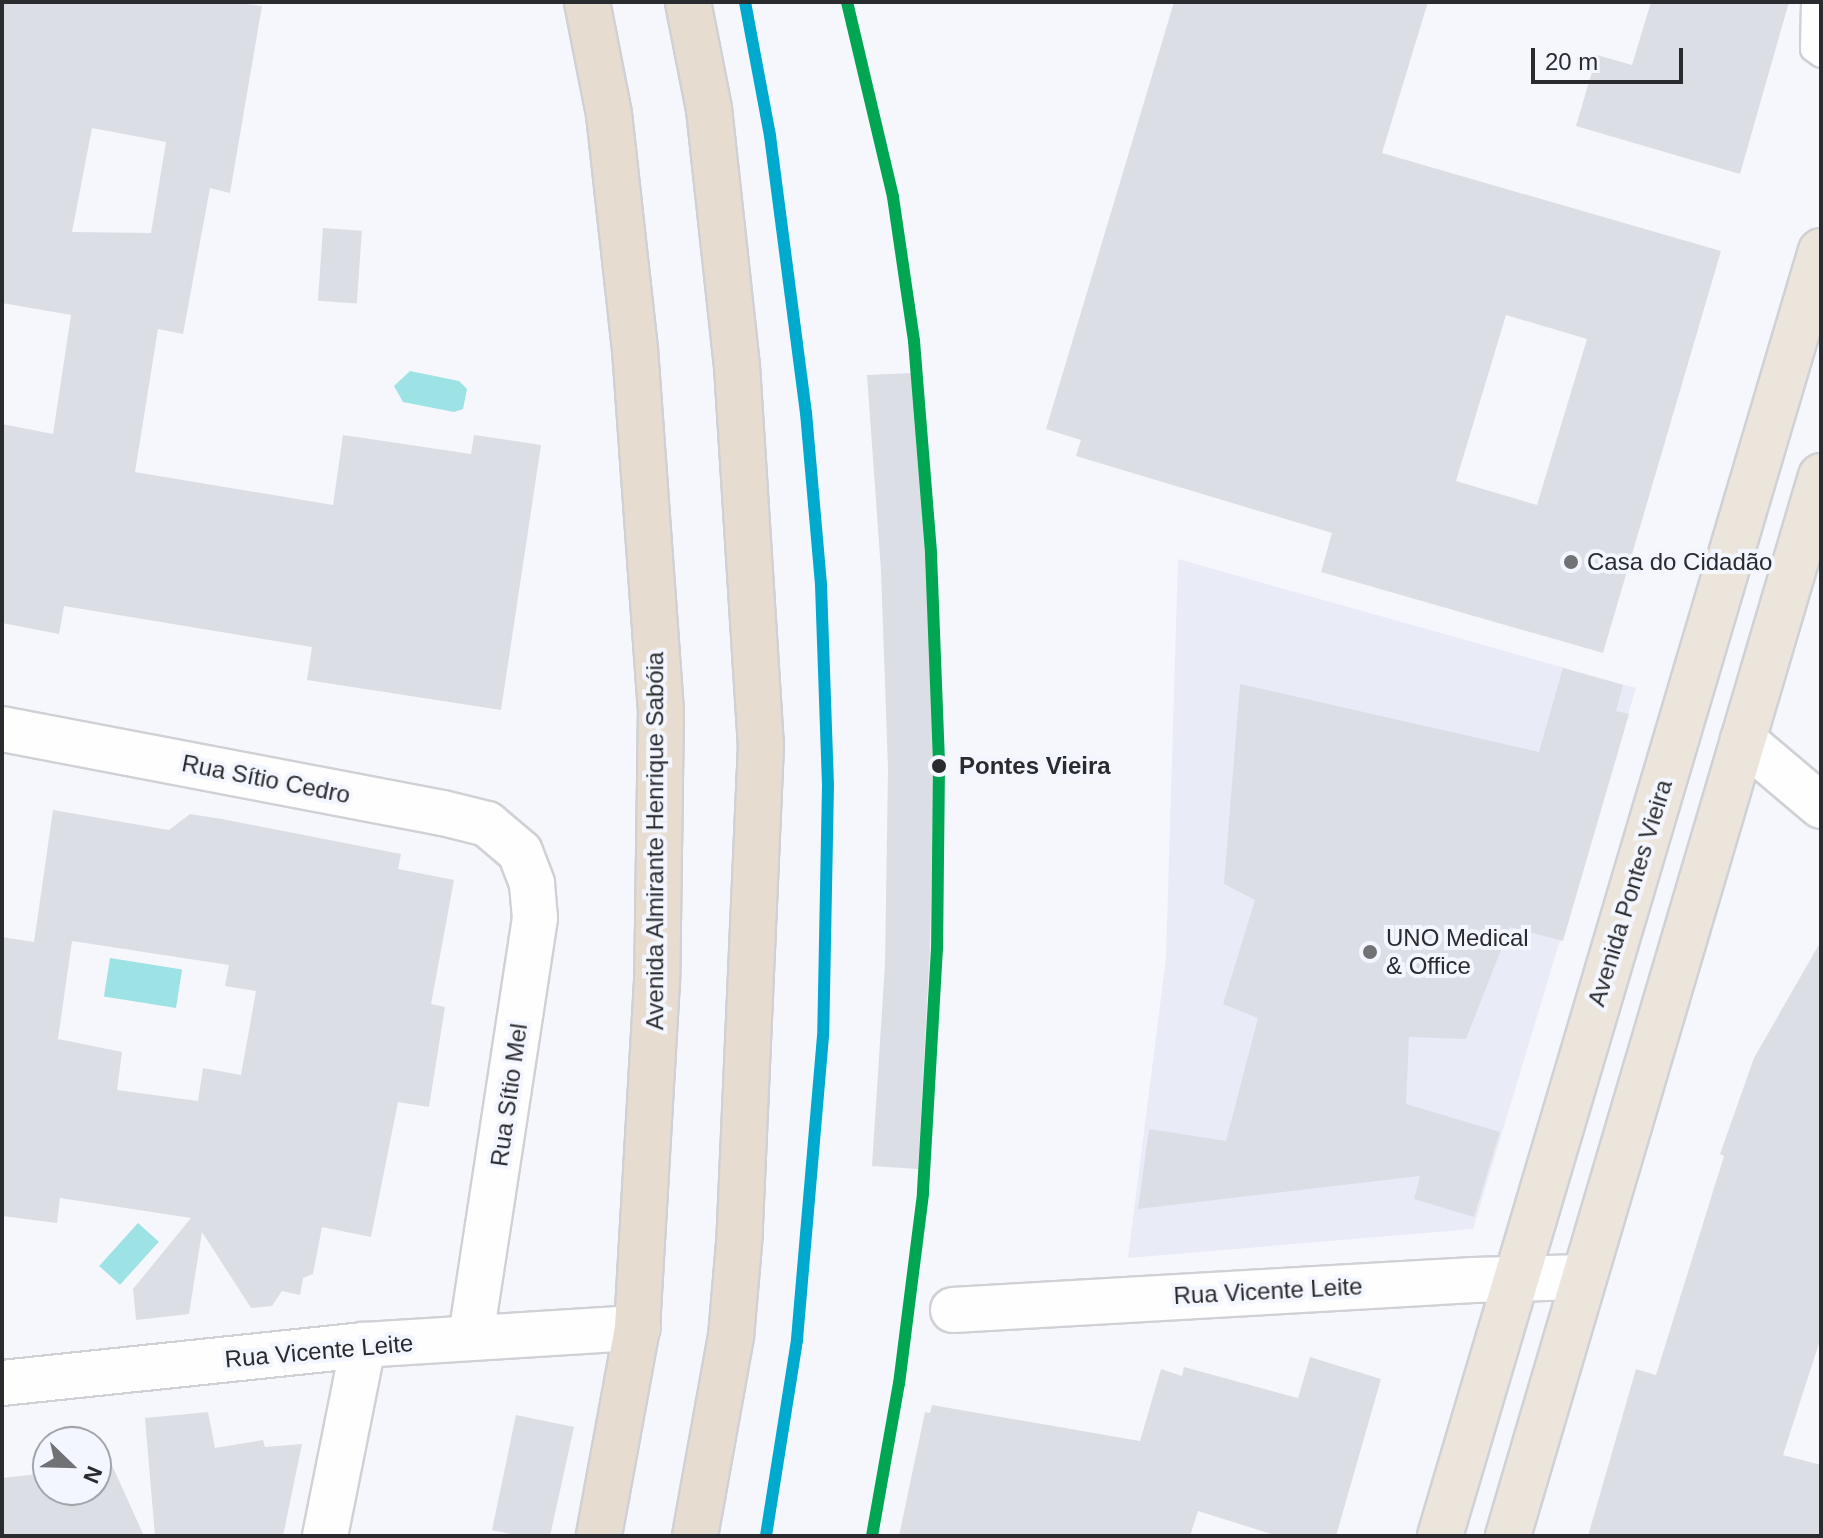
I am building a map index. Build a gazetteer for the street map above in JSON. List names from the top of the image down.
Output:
{
  "streets": {
    "highway": ["Avenida Almirante Henrique Sabóia"],
    "main road": ["Avenida Pontes Vieira"],
    "street": ["Rua Sítio Cedro", "Rua Sítio Mel", "Rua Vicente Leite"]
  },
  "crossings": [
    ["Rua Sítio Cedro", "Rua Sítio Mel"],
    ["Avenida Almirante Henrique Sabóia", "Rua Vicente Leite"],
    ["Avenida Pontes Vieira", "Rua Vicente Leite"],
    ["Rua Sítio Mel", "Rua Vicente Leite"]
  ],
  "places": ["Casa do Cidadão", "Pontes Vieira", "UNO Medical & Office"],
  "scale_bar": "20 m",
  "north": "bottom right"
}
